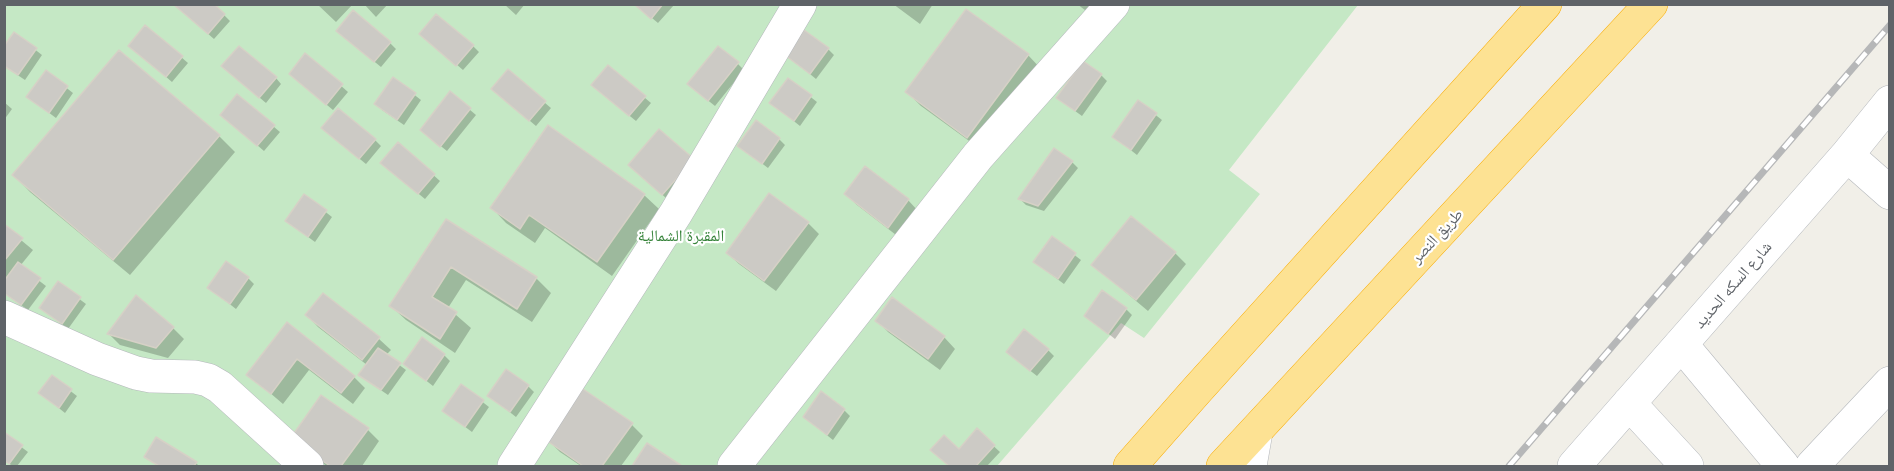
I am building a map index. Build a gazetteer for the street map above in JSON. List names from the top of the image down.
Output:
{
  "streets": {
    "highway": ["طريق النصر"],
    "street": ["شارع السكه الحديد"]
  },
  "parks": ["المقبرة الشمالية"]
}
